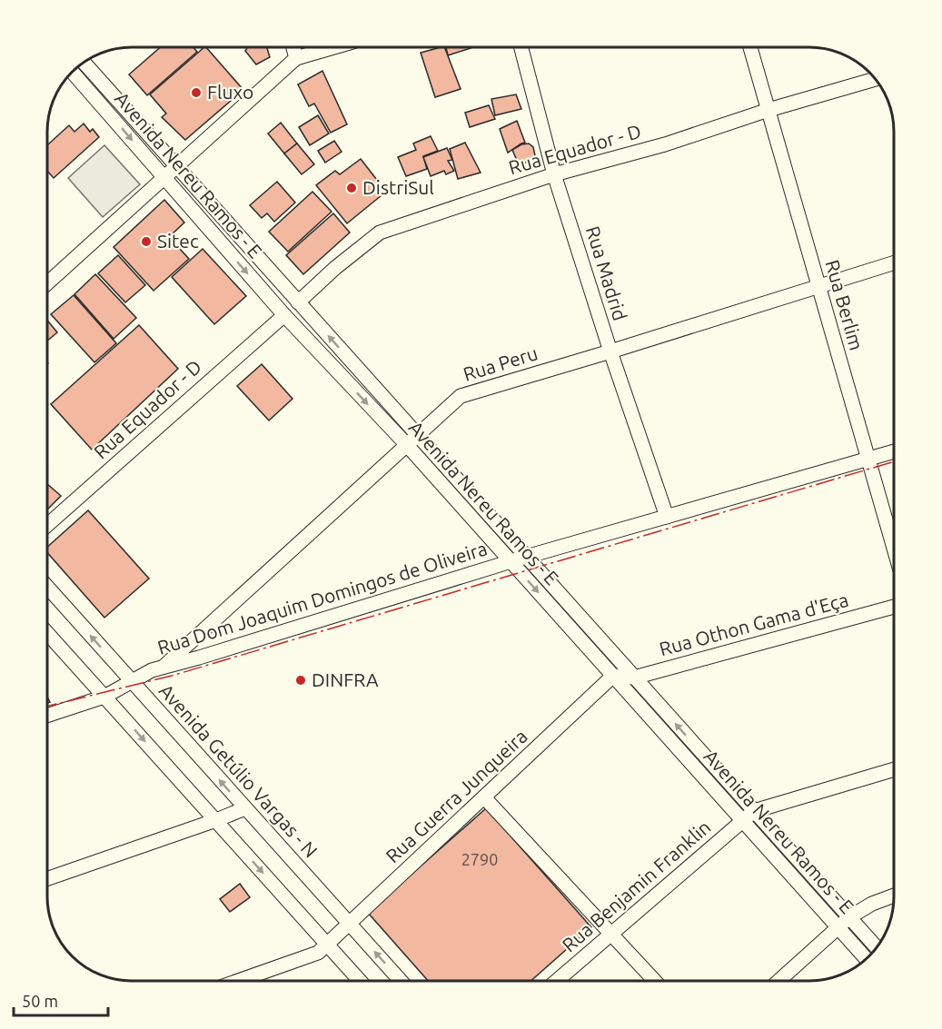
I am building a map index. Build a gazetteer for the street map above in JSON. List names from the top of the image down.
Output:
{
  "streets": {
    "street": [
      "Rua Equador - D",
      "Avenida Nereu Ramos - E",
      "Rua Madrid",
      "Rua Berlim",
      "Rua Peru",
      "Rua Dom Joaquim Domingos de Oliveira",
      "Rua Othon Gama d'Eça",
      "Avenida Getúlio Vargas - N",
      "Rua Guerra Junqueira",
      "Rua Benjamin Franklin"
    ]
  },
  "crossings": [
    ["Rua Equador - D", "Avenida Nereu Ramos - E"],
    ["Rua Equador - D", "Rua Madrid"],
    ["Rua Equador - D", "Rua Berlim"],
    ["Avenida Nereu Ramos - E", "Rua Peru"],
    ["Avenida Nereu Ramos - E", "Rua Dom Joaquim Domingos de Oliveira"],
    ["Avenida Nereu Ramos - E", "Rua Othon Gama d'Eça"],
    ["Avenida Nereu Ramos - E", "Rua Guerra Junqueira"],
    ["Avenida Nereu Ramos - E", "Rua Benjamin Franklin"],
    ["Rua Madrid", "Rua Peru"],
    ["Rua Madrid", "Rua Dom Joaquim Domingos de Oliveira"],
    ["Rua Berlim", "Rua Peru"],
    ["Rua Berlim", "Rua Dom Joaquim Domingos de Oliveira"],
    ["Rua Peru", "Rua Dom Joaquim Domingos de Oliveira"],
    ["Rua Dom Joaquim Domingos de Oliveira", "Avenida Getúlio Vargas - N"],
    ["Rua Othon Gama d'Eça", "Rua Guerra Junqueira"],
    ["Avenida Getúlio Vargas - N", "Rua Guerra Junqueira"]
  ],
  "places": [
    "Fluxo",
    "DistriSul",
    "Sitec",
    "DINFRA"
  ],
  "house_numbers": ["2790"],
  "scale_bar": "50 m"
}
